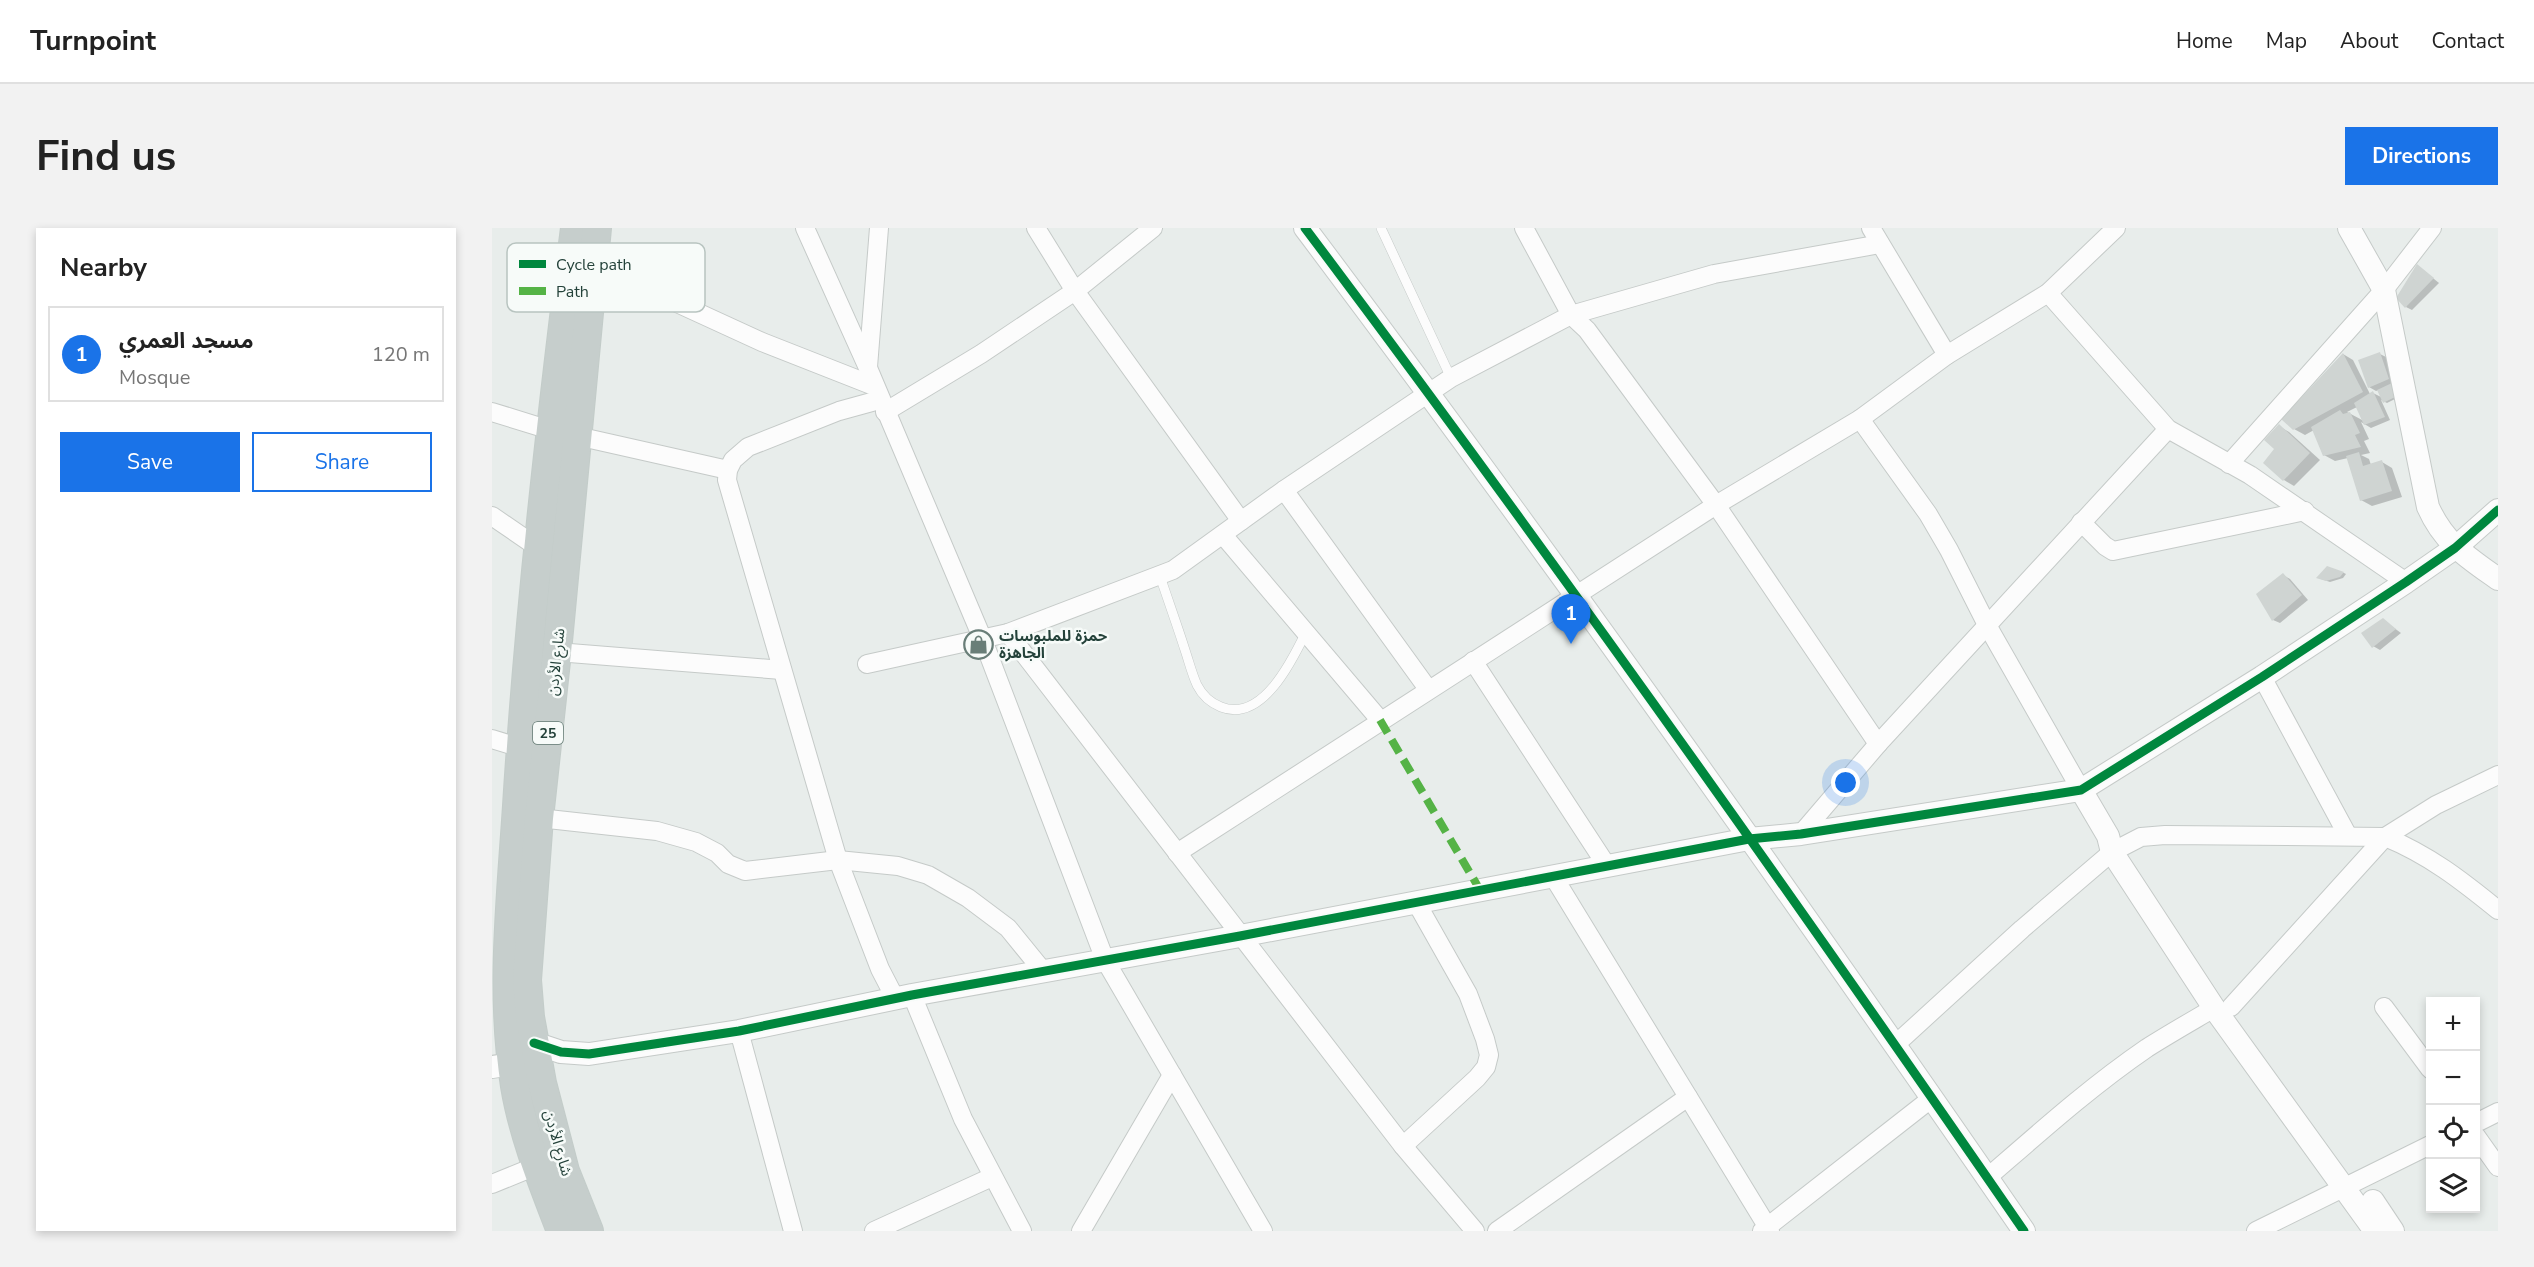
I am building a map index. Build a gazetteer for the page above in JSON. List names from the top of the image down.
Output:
{
  "streets": {
    "highway": ["شارع الأردن", "25"]
  },
  "places": {
    "shop": ["حمزة للملبوسات الجاهزة"]
  },
  "legend": ["Cycle path", "Path"],
  "page": {
    "header": "Turnpoint",
    "nav": [
      "Home",
      "Map",
      "About",
      "Contact"
    ],
    "buttons": [
      "Directions",
      ["Save", "Share"]
    ],
    "title": "Find us",
    "heading": "Nearby",
    "list": [
      {
        "mark": "1",
        "name": "مسجد العمري",
        "note": "Mosque",
        "value": "120 m"
      }
    ],
    "pins": "1",
    "map_buttons": ["+", "−"]
  }
}
